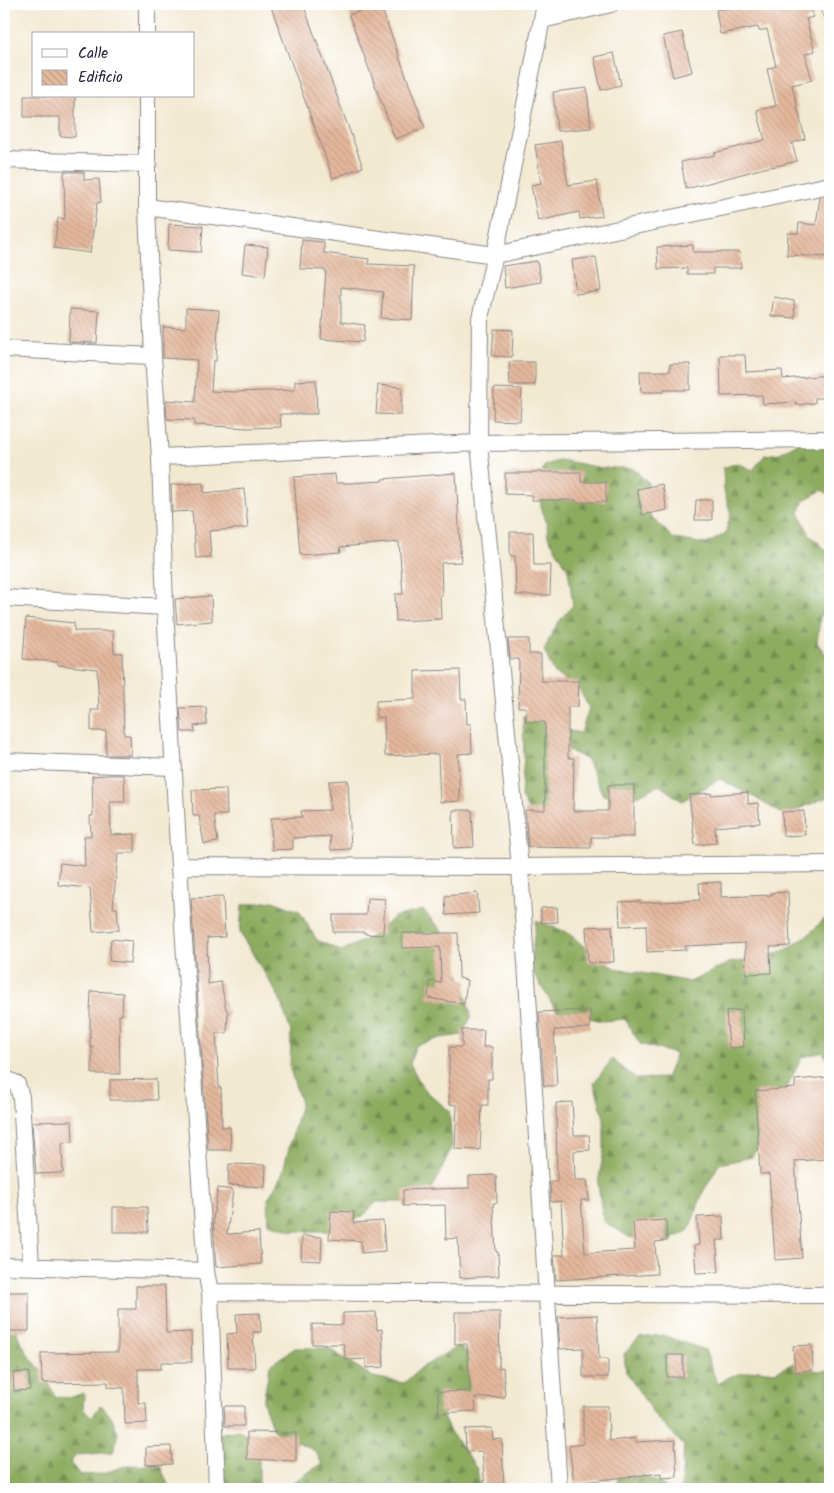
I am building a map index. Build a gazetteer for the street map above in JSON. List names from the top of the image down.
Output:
{
  "legend": ["Calle", "Edificio"]
}
